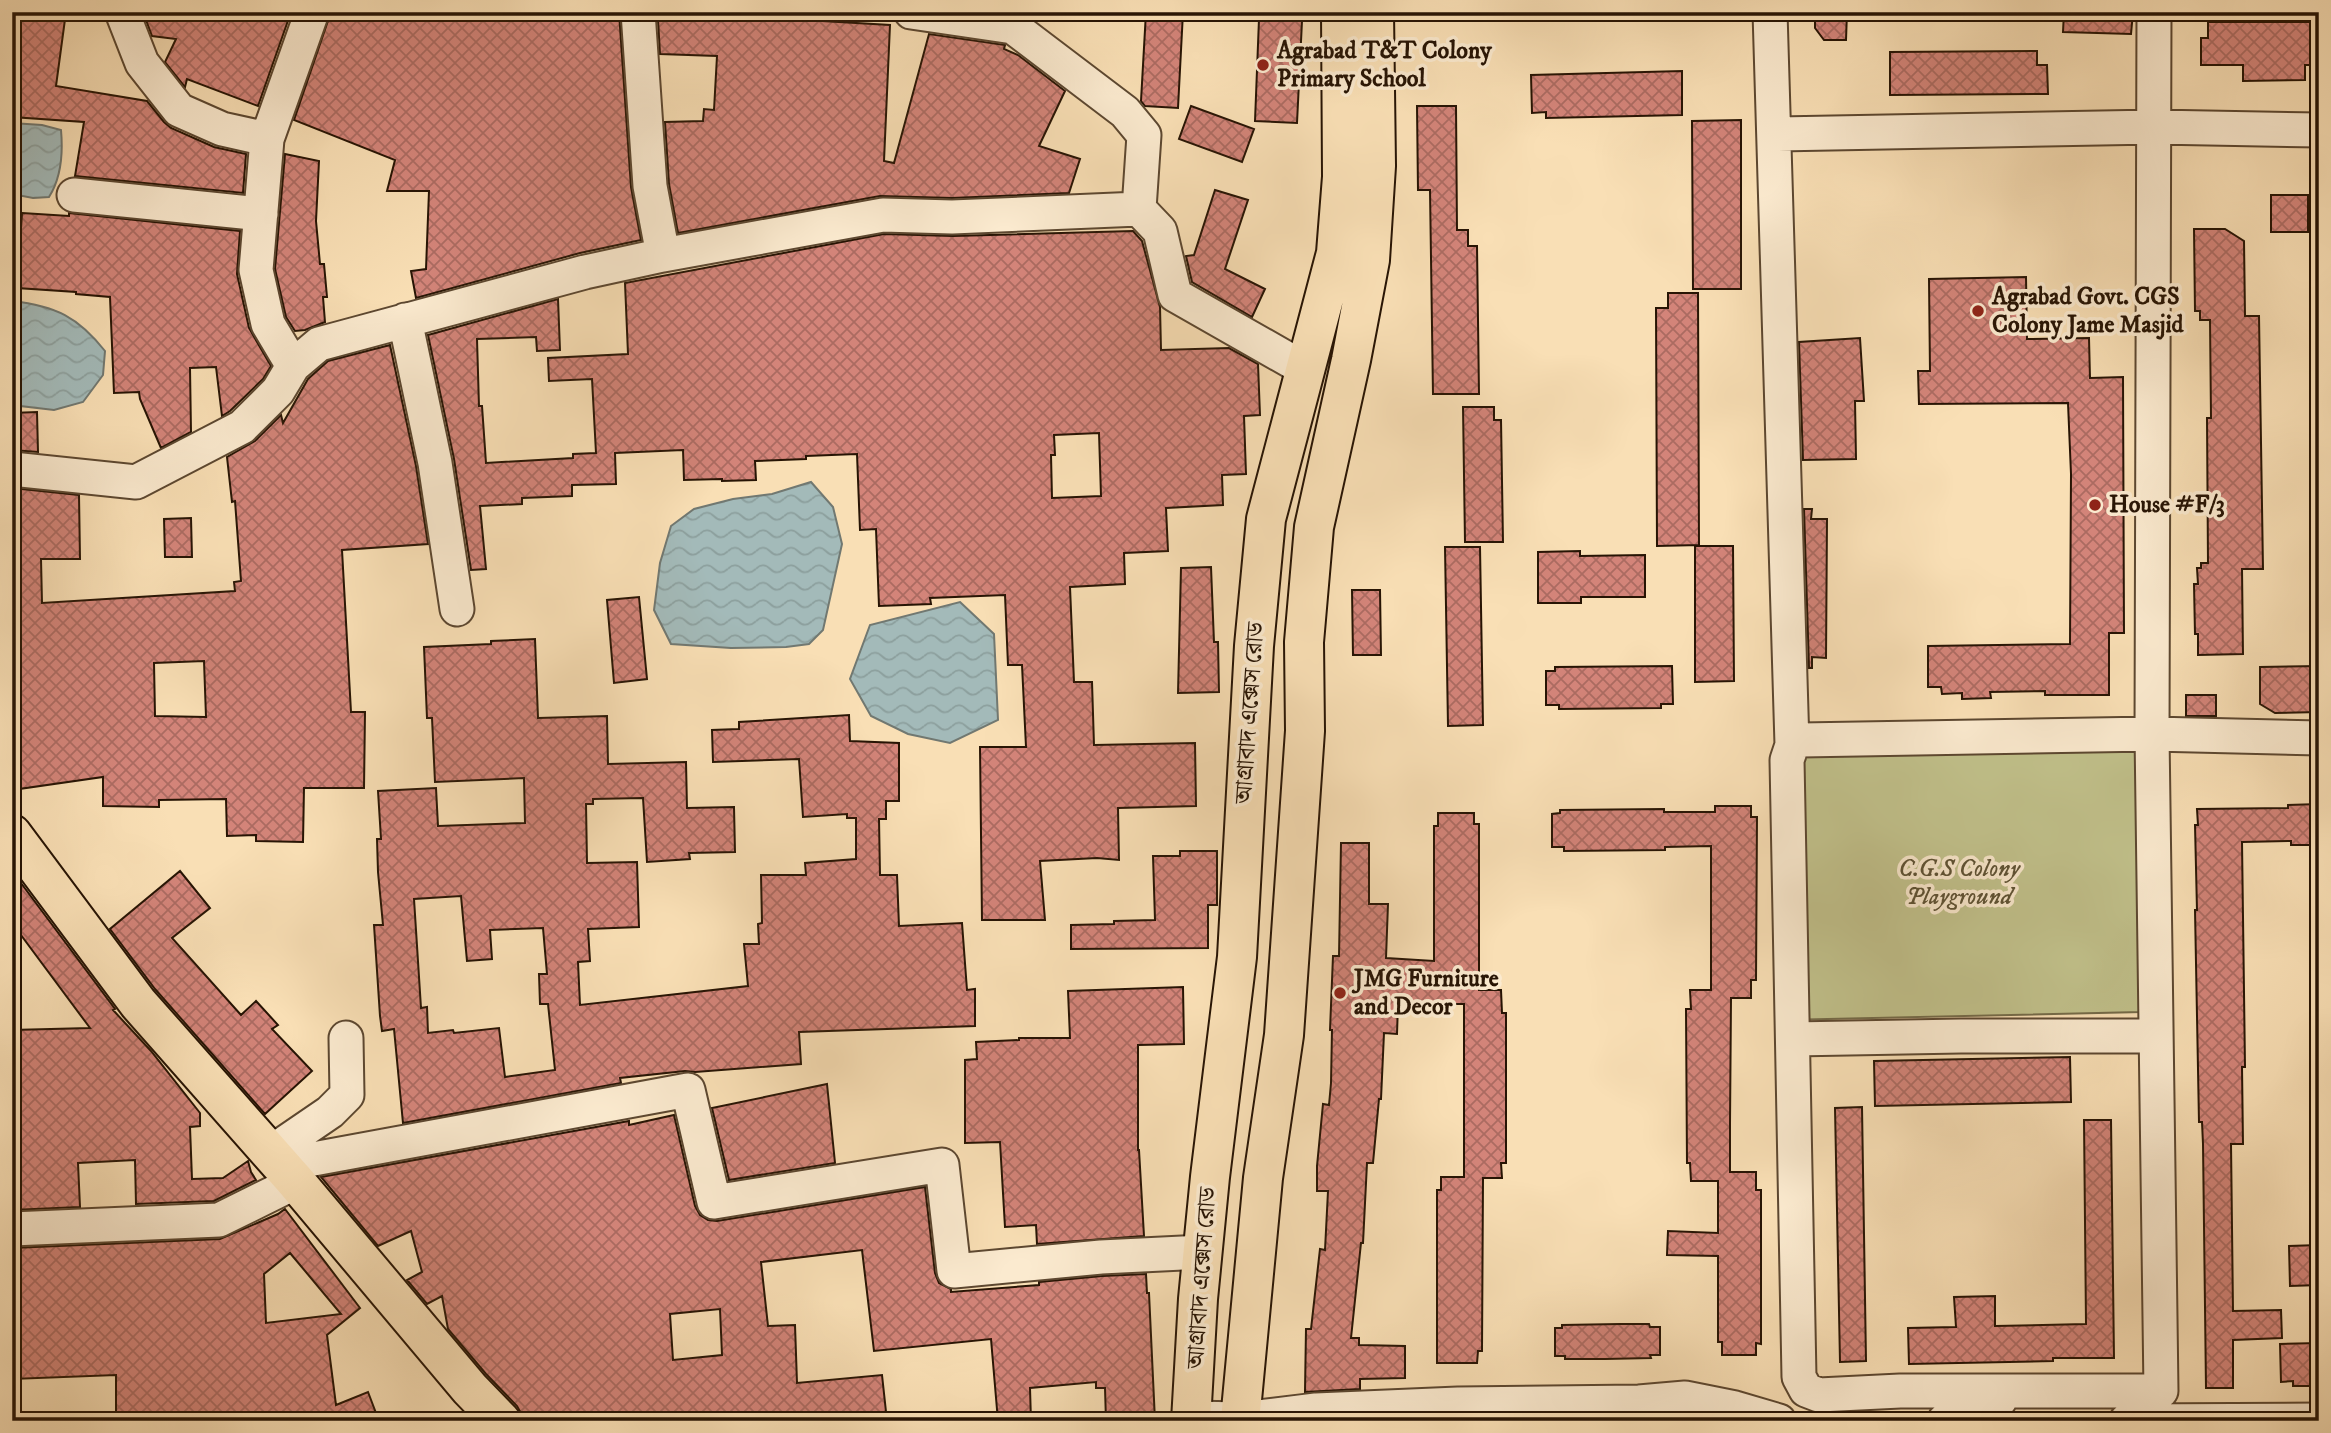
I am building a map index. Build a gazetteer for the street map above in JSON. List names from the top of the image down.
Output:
{
  "streets": {
    "main road": ["আগ্রাবাদ এক্সেস রোড"]
  },
  "parks": ["C.G.S Colony Playground"],
  "places": [
    "Agrabad T&T Colony Primary School",
    "Agrabad Govt. CGS Colony Jame Masjid",
    "House #F/3",
    "JMG Furniture and Decor"
  ]
}
